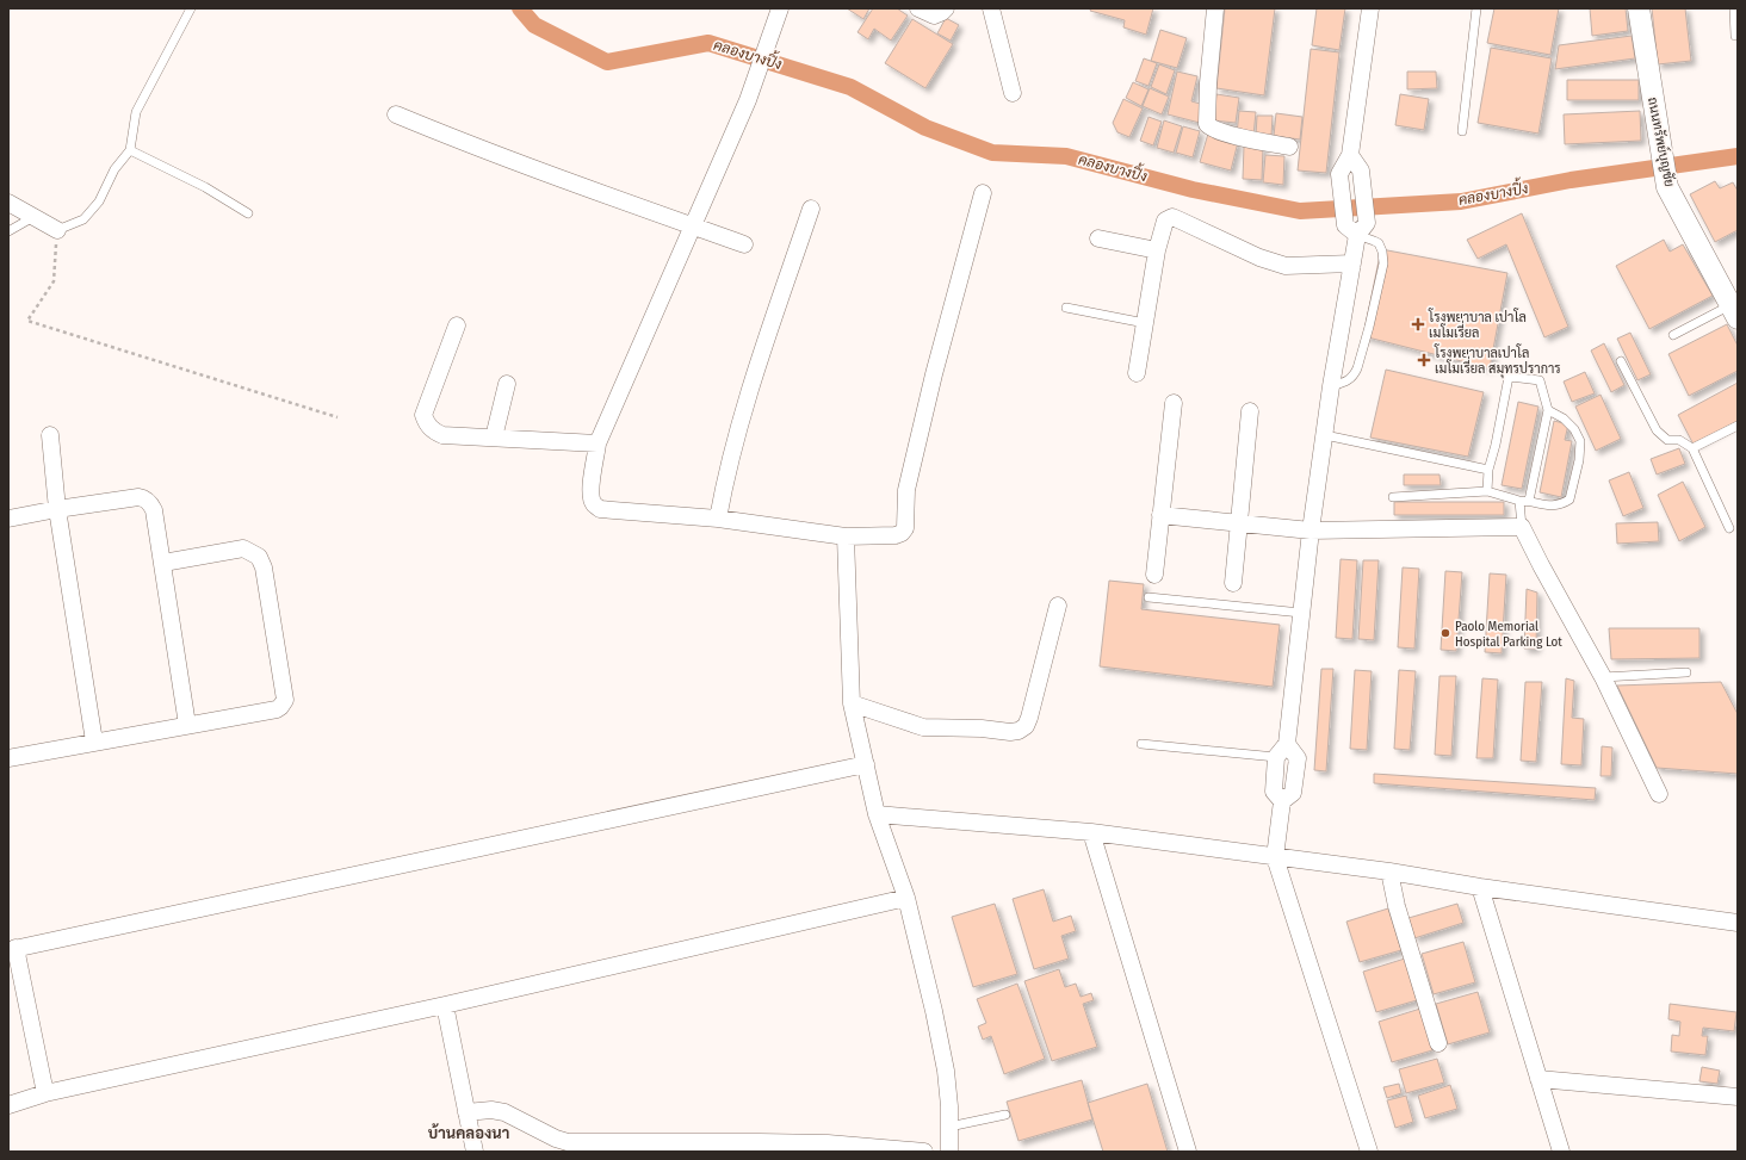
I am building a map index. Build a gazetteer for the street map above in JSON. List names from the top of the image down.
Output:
{
  "streets": {
    "street": ["ถนนทรัพย์บุญชัย"]
  },
  "districts": ["บ้านคลองนา"],
  "water": ["คลองบางปิ้ง"],
  "places": {
    "health": ["โรงพยาบาล เปาโล เมโมเรี่ยล", "โรงพยาบาลเปาโล เมโมเรี่ยล สมุทรปราการ"],
    "other": ["Paolo Memorial Hospital Parking Lot"]
  }
}
